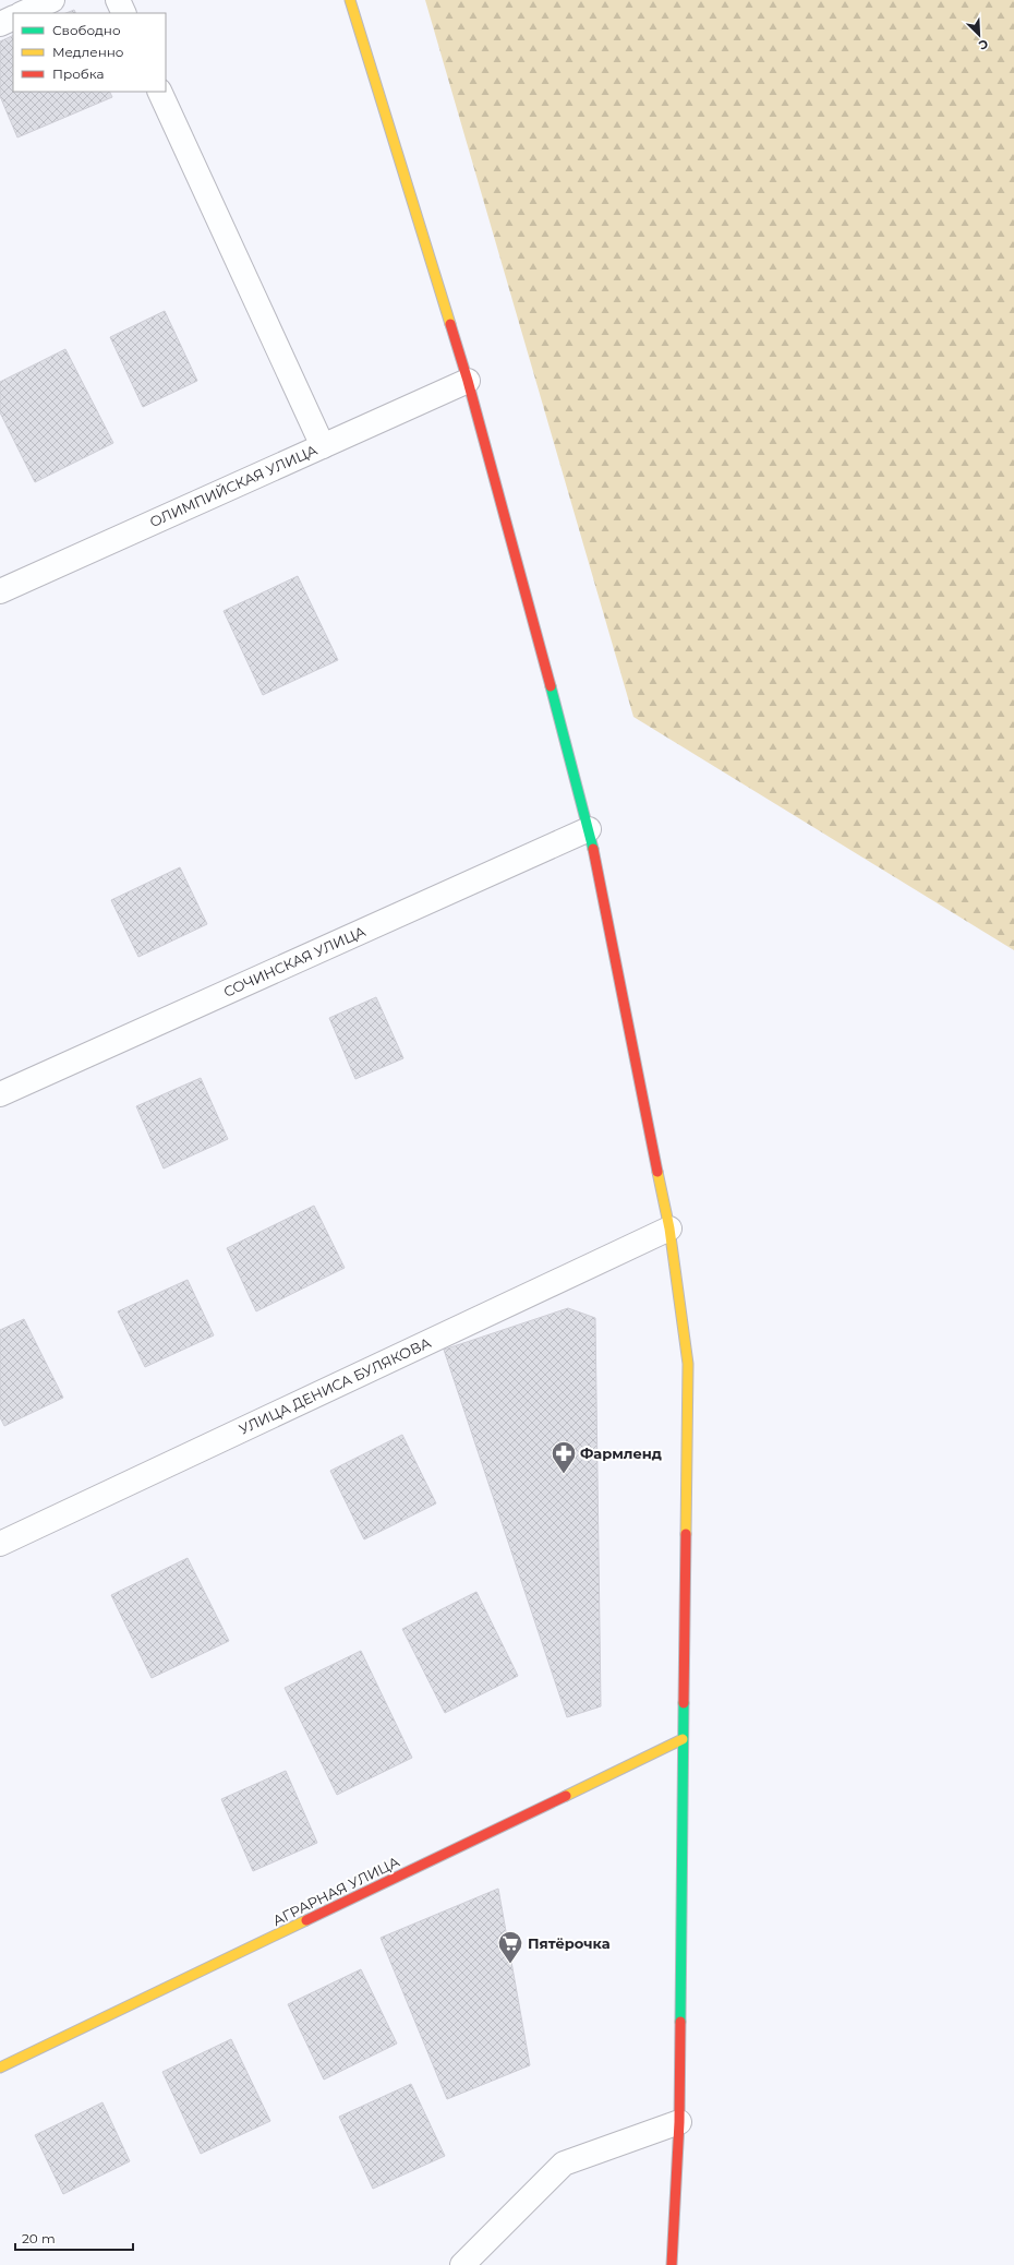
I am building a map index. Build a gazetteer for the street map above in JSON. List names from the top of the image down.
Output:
{
  "streets": {
    "main road": ["АГРАРНАЯ УЛИЦА"],
    "street": ["ОЛИМПИЙСКАЯ УЛИЦА", "СОЧИНСКАЯ УЛИЦА", "УЛИЦА ДЕНИСА БУЛЯКОВА"]
  },
  "places": {
    "pharmacy": ["Фармленд"],
    "supermarket": ["Пятёрочка"]
  },
  "legend": ["Свободно", "Медленно", "Пробка"],
  "scale_bar": "20 m",
  "north": "bottom right"
}
